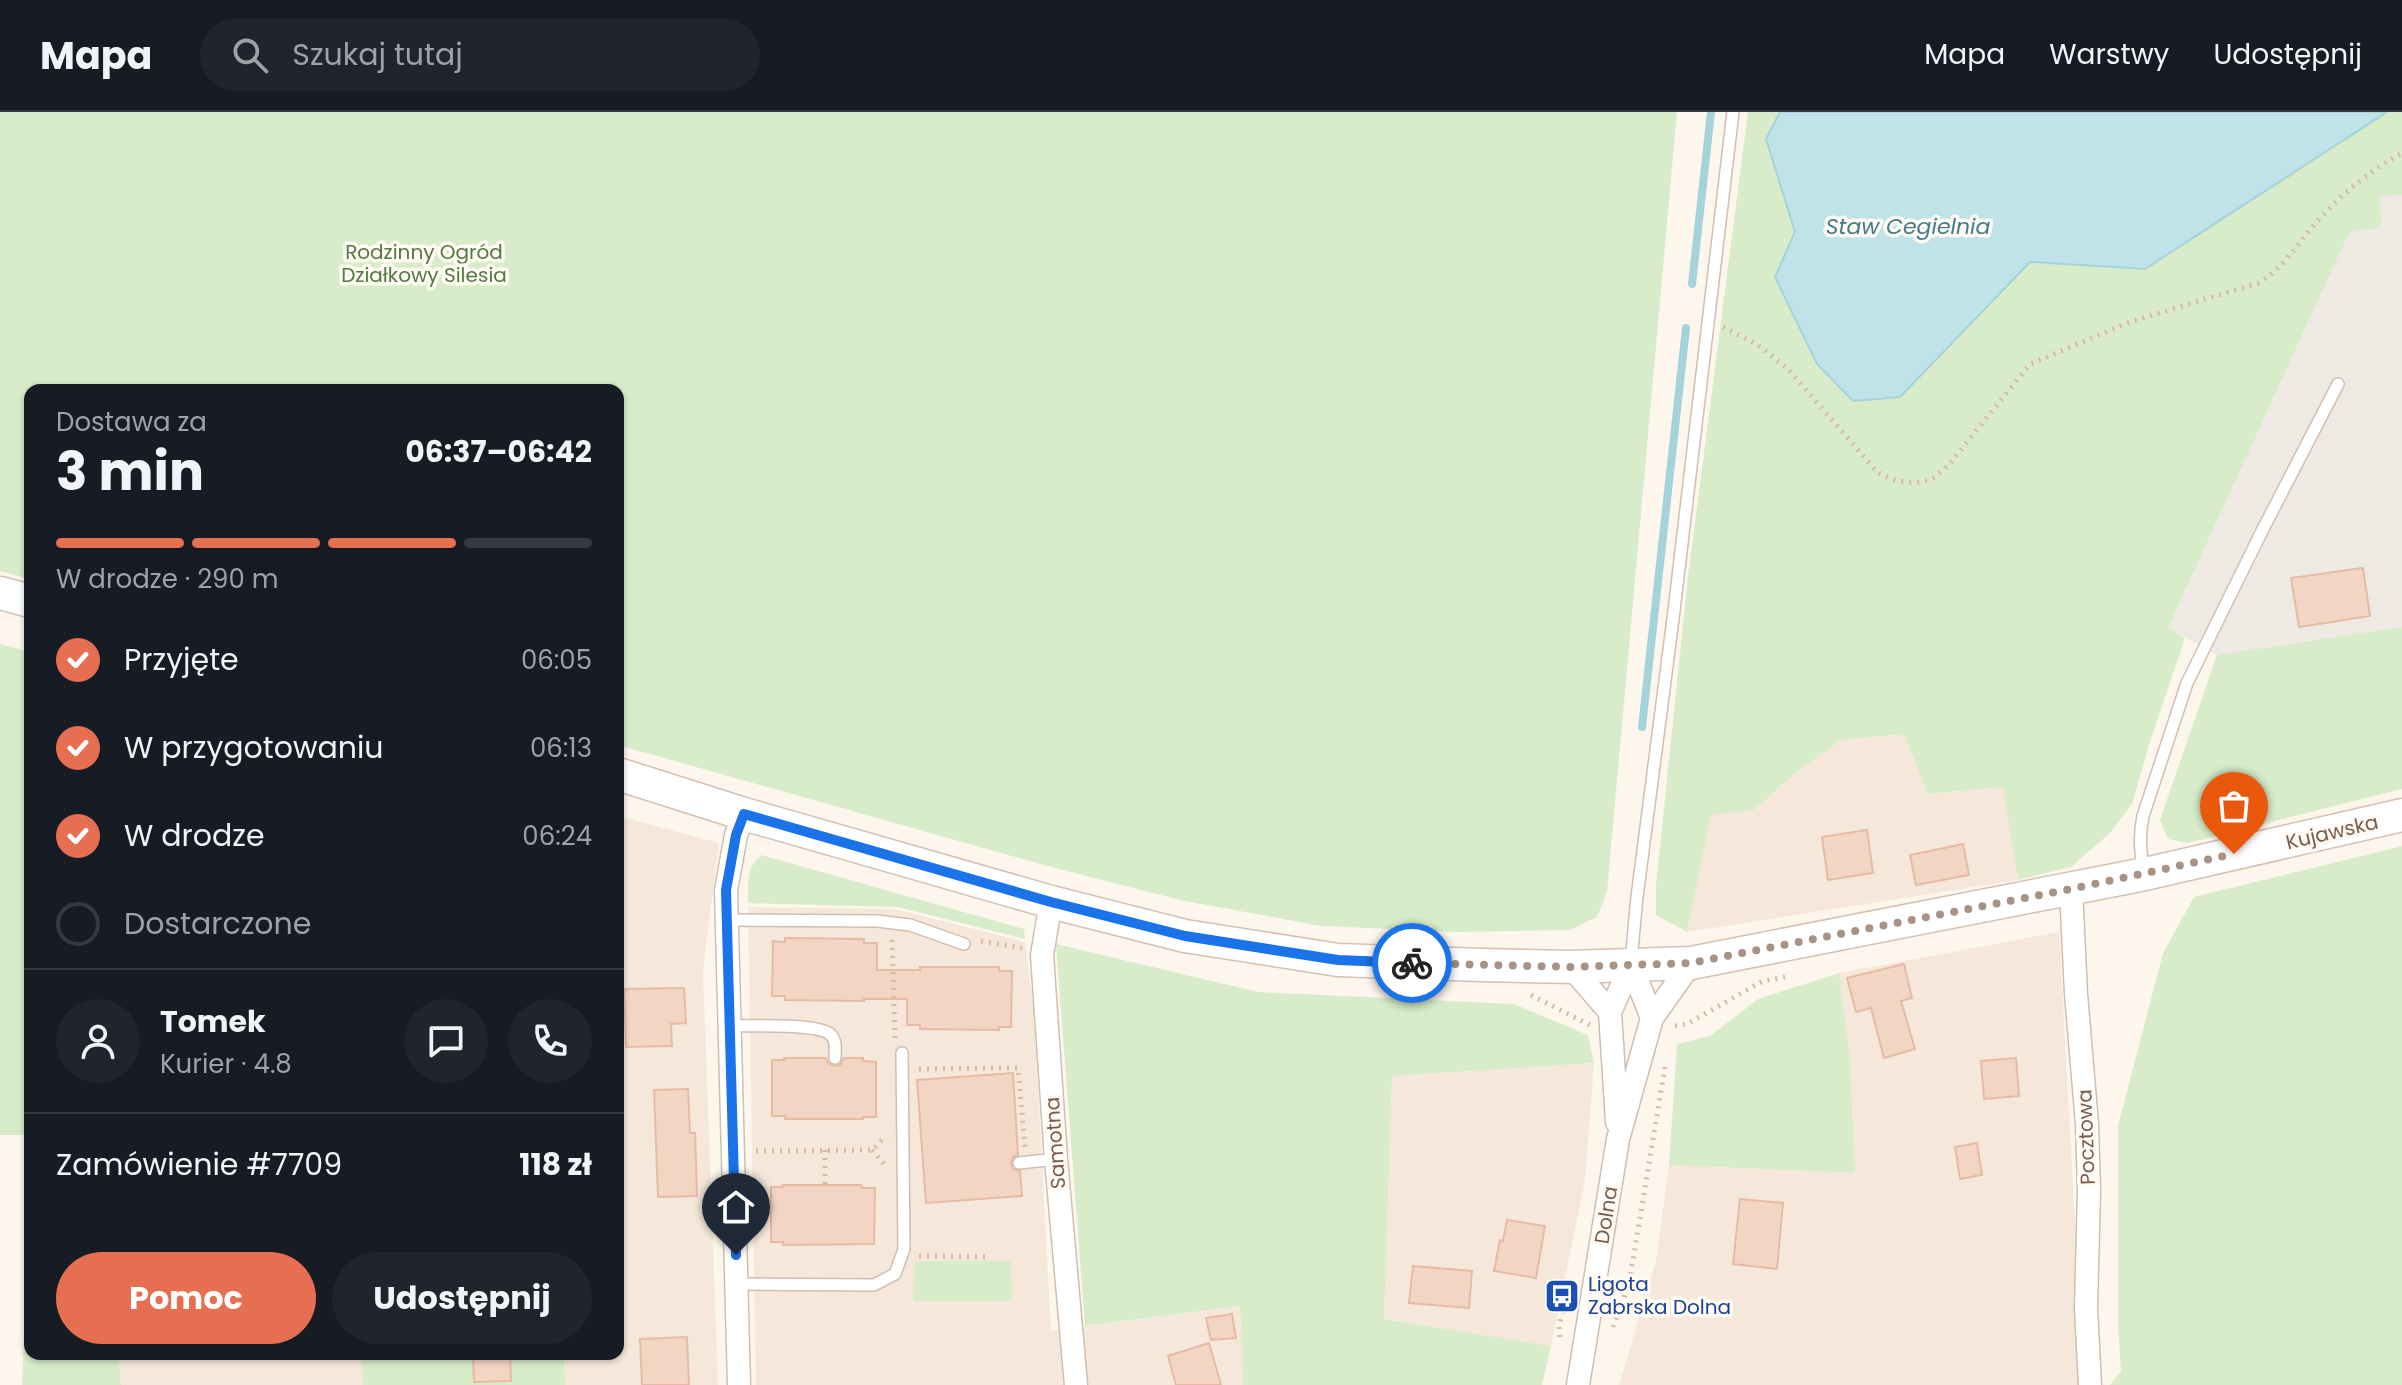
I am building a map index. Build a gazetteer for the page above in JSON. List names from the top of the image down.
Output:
{
  "streets": {
    "street": [
      "Kujawska",
      "Pocztowa",
      "Samotna",
      "Dolna"
    ]
  },
  "crossings": [
    ["Kujawska", "Pocztowa"],
    ["Kujawska", "Samotna"],
    ["Kujawska", "Dolna"]
  ],
  "water": ["Staw Cegielnia"],
  "parks": ["Rodzinny Ogród Działkowy Silesia"],
  "places": {
    "bus stop": ["Ligota Zabrska Dolna"]
  },
  "page": {
    "header": "Mapa",
    "search": "Szukaj tutaj",
    "nav": ["Mapa", "Warstwy", "Udostępnij"],
    "heading": ["3 min", "Dostawa za", "06:37–06:42"],
    "panel": [
      "Tomek",
      "Kurier · 4.8",
      "Zamówienie #7709",
      "118 zł"
    ],
    "bar": "W drodze · 290 m",
    "list": [
      ["Przyjęte", "06:05"],
      ["W przygotowaniu", "06:13"],
      ["W drodze", "06:24"],
      "Dostarczone"
    ],
    "buttons": ["Pomoc", "Udostępnij"]
  }
}
